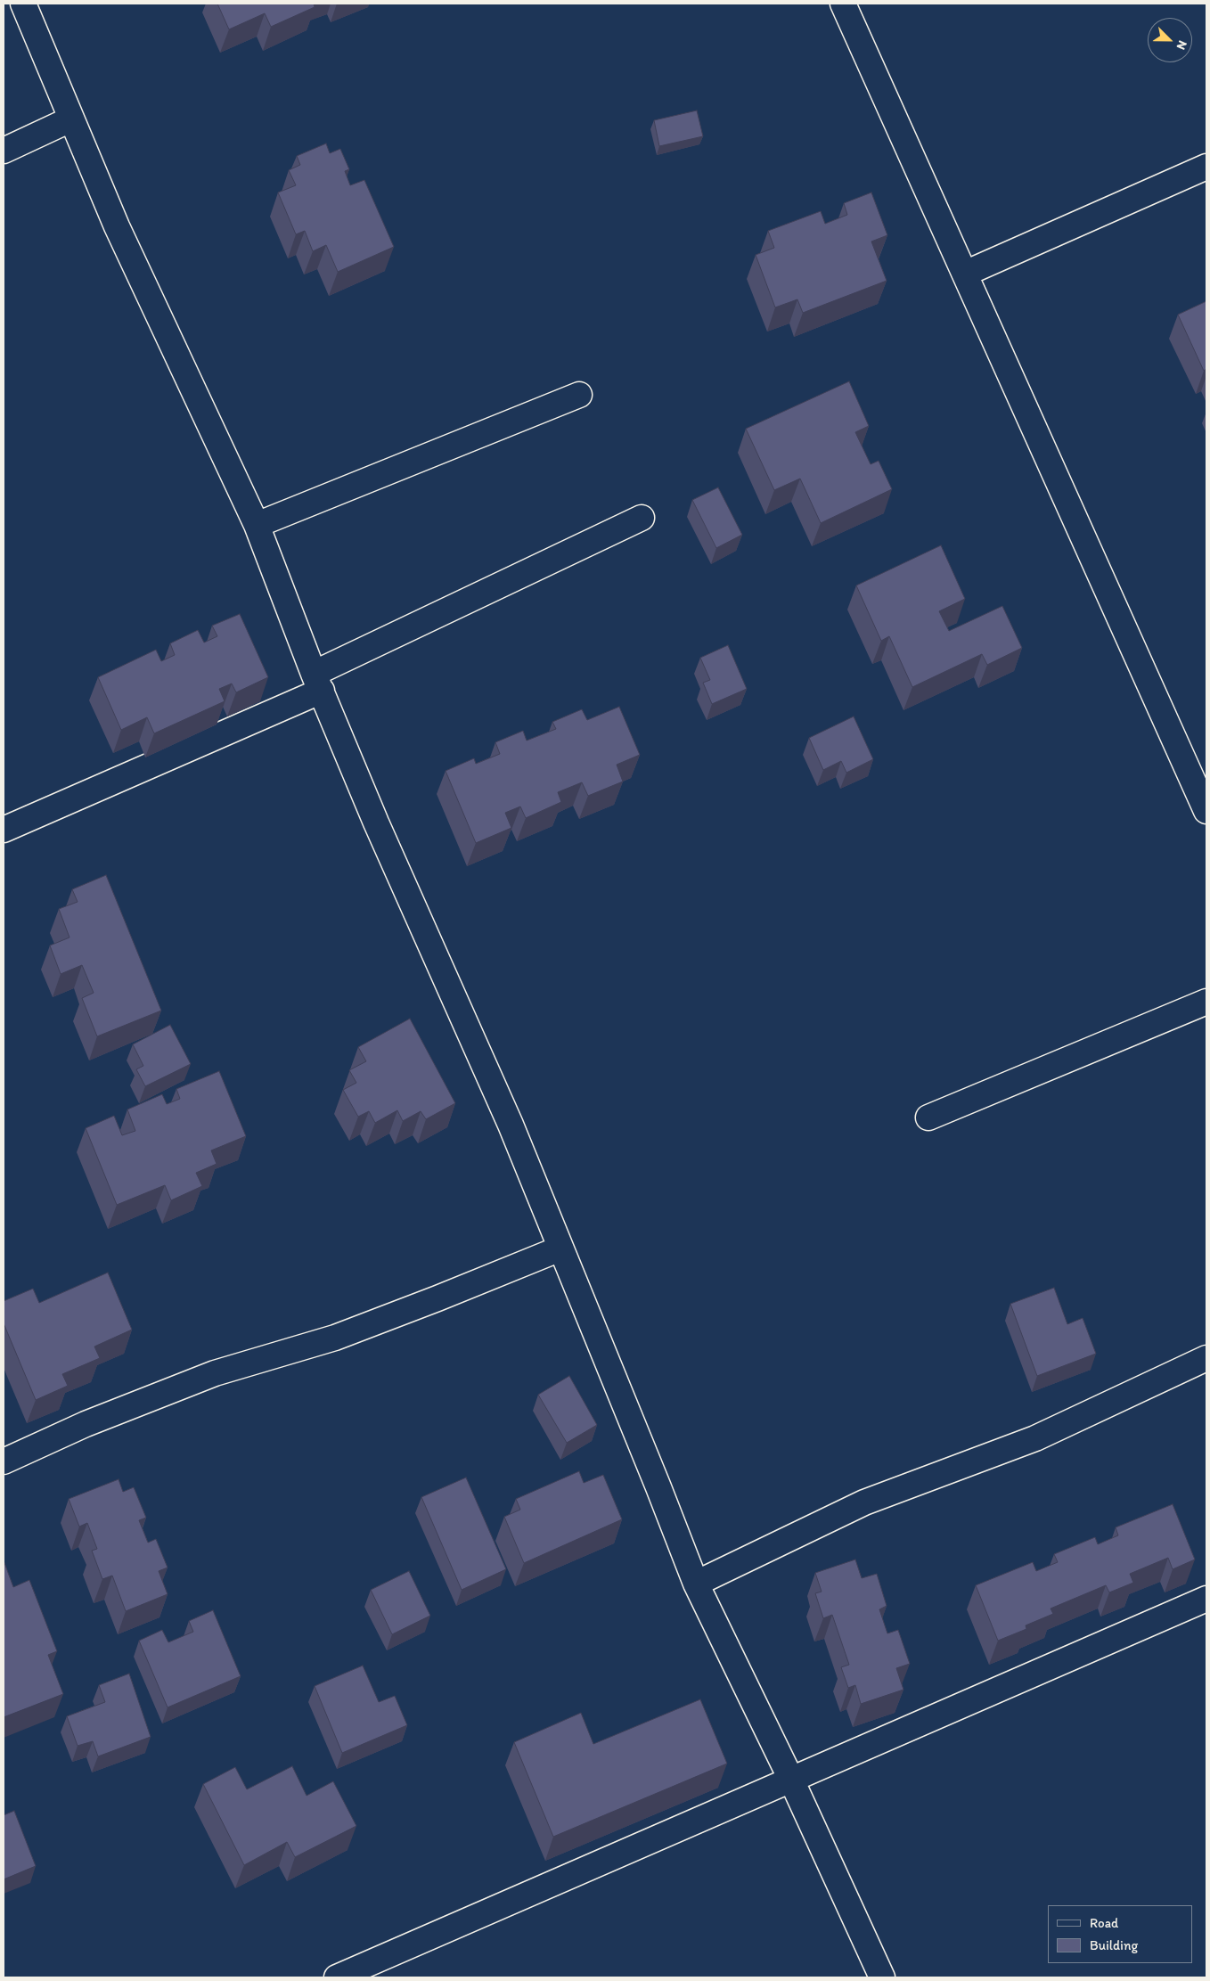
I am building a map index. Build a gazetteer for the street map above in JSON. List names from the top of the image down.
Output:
{
  "legend": ["Road", "Building"],
  "north": "bottom right"
}
